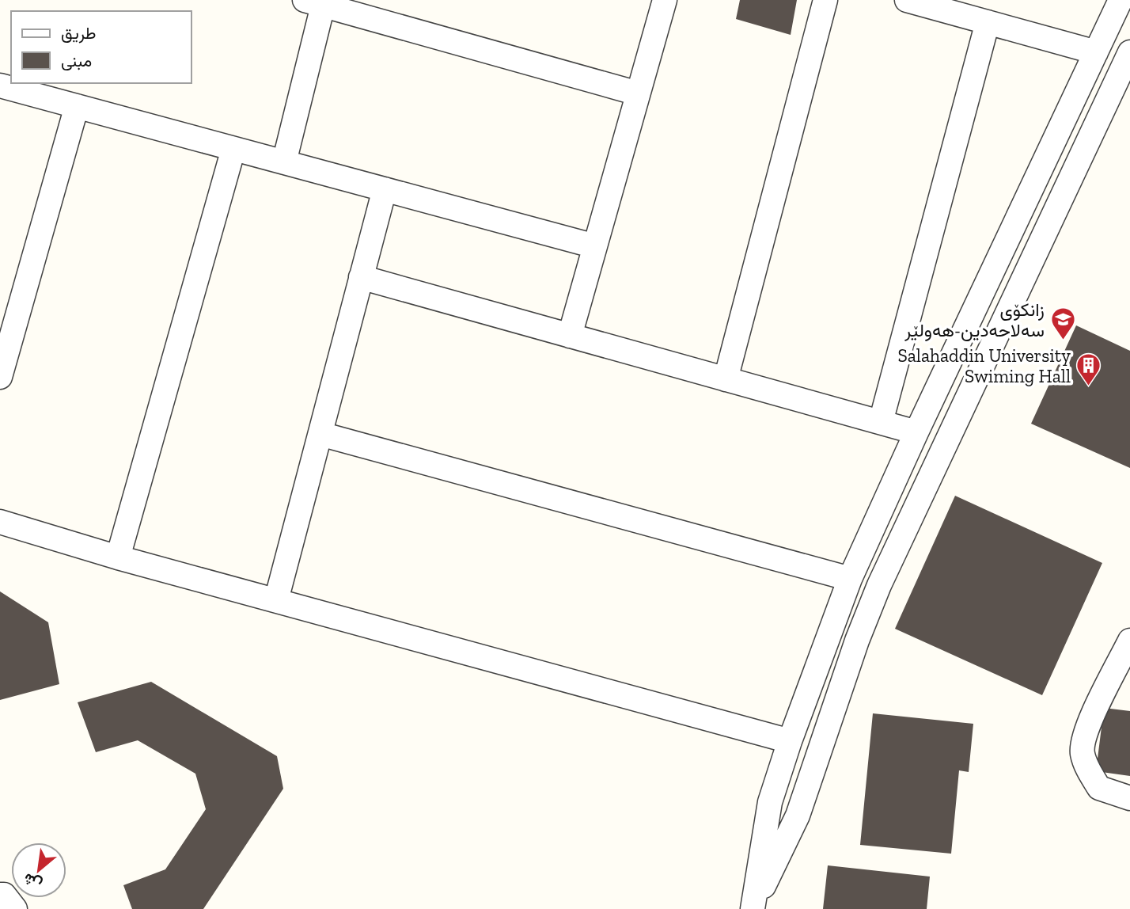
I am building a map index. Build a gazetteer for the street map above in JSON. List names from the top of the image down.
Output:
{
  "places": {
    "school or university": ["زانکۆی سەلاحەدین-هەولێر"],
    "building": ["Salahaddin University Swiming Hall"]
  },
  "legend": ["طريق", "مبنى"],
  "north": "bottom left"
}
